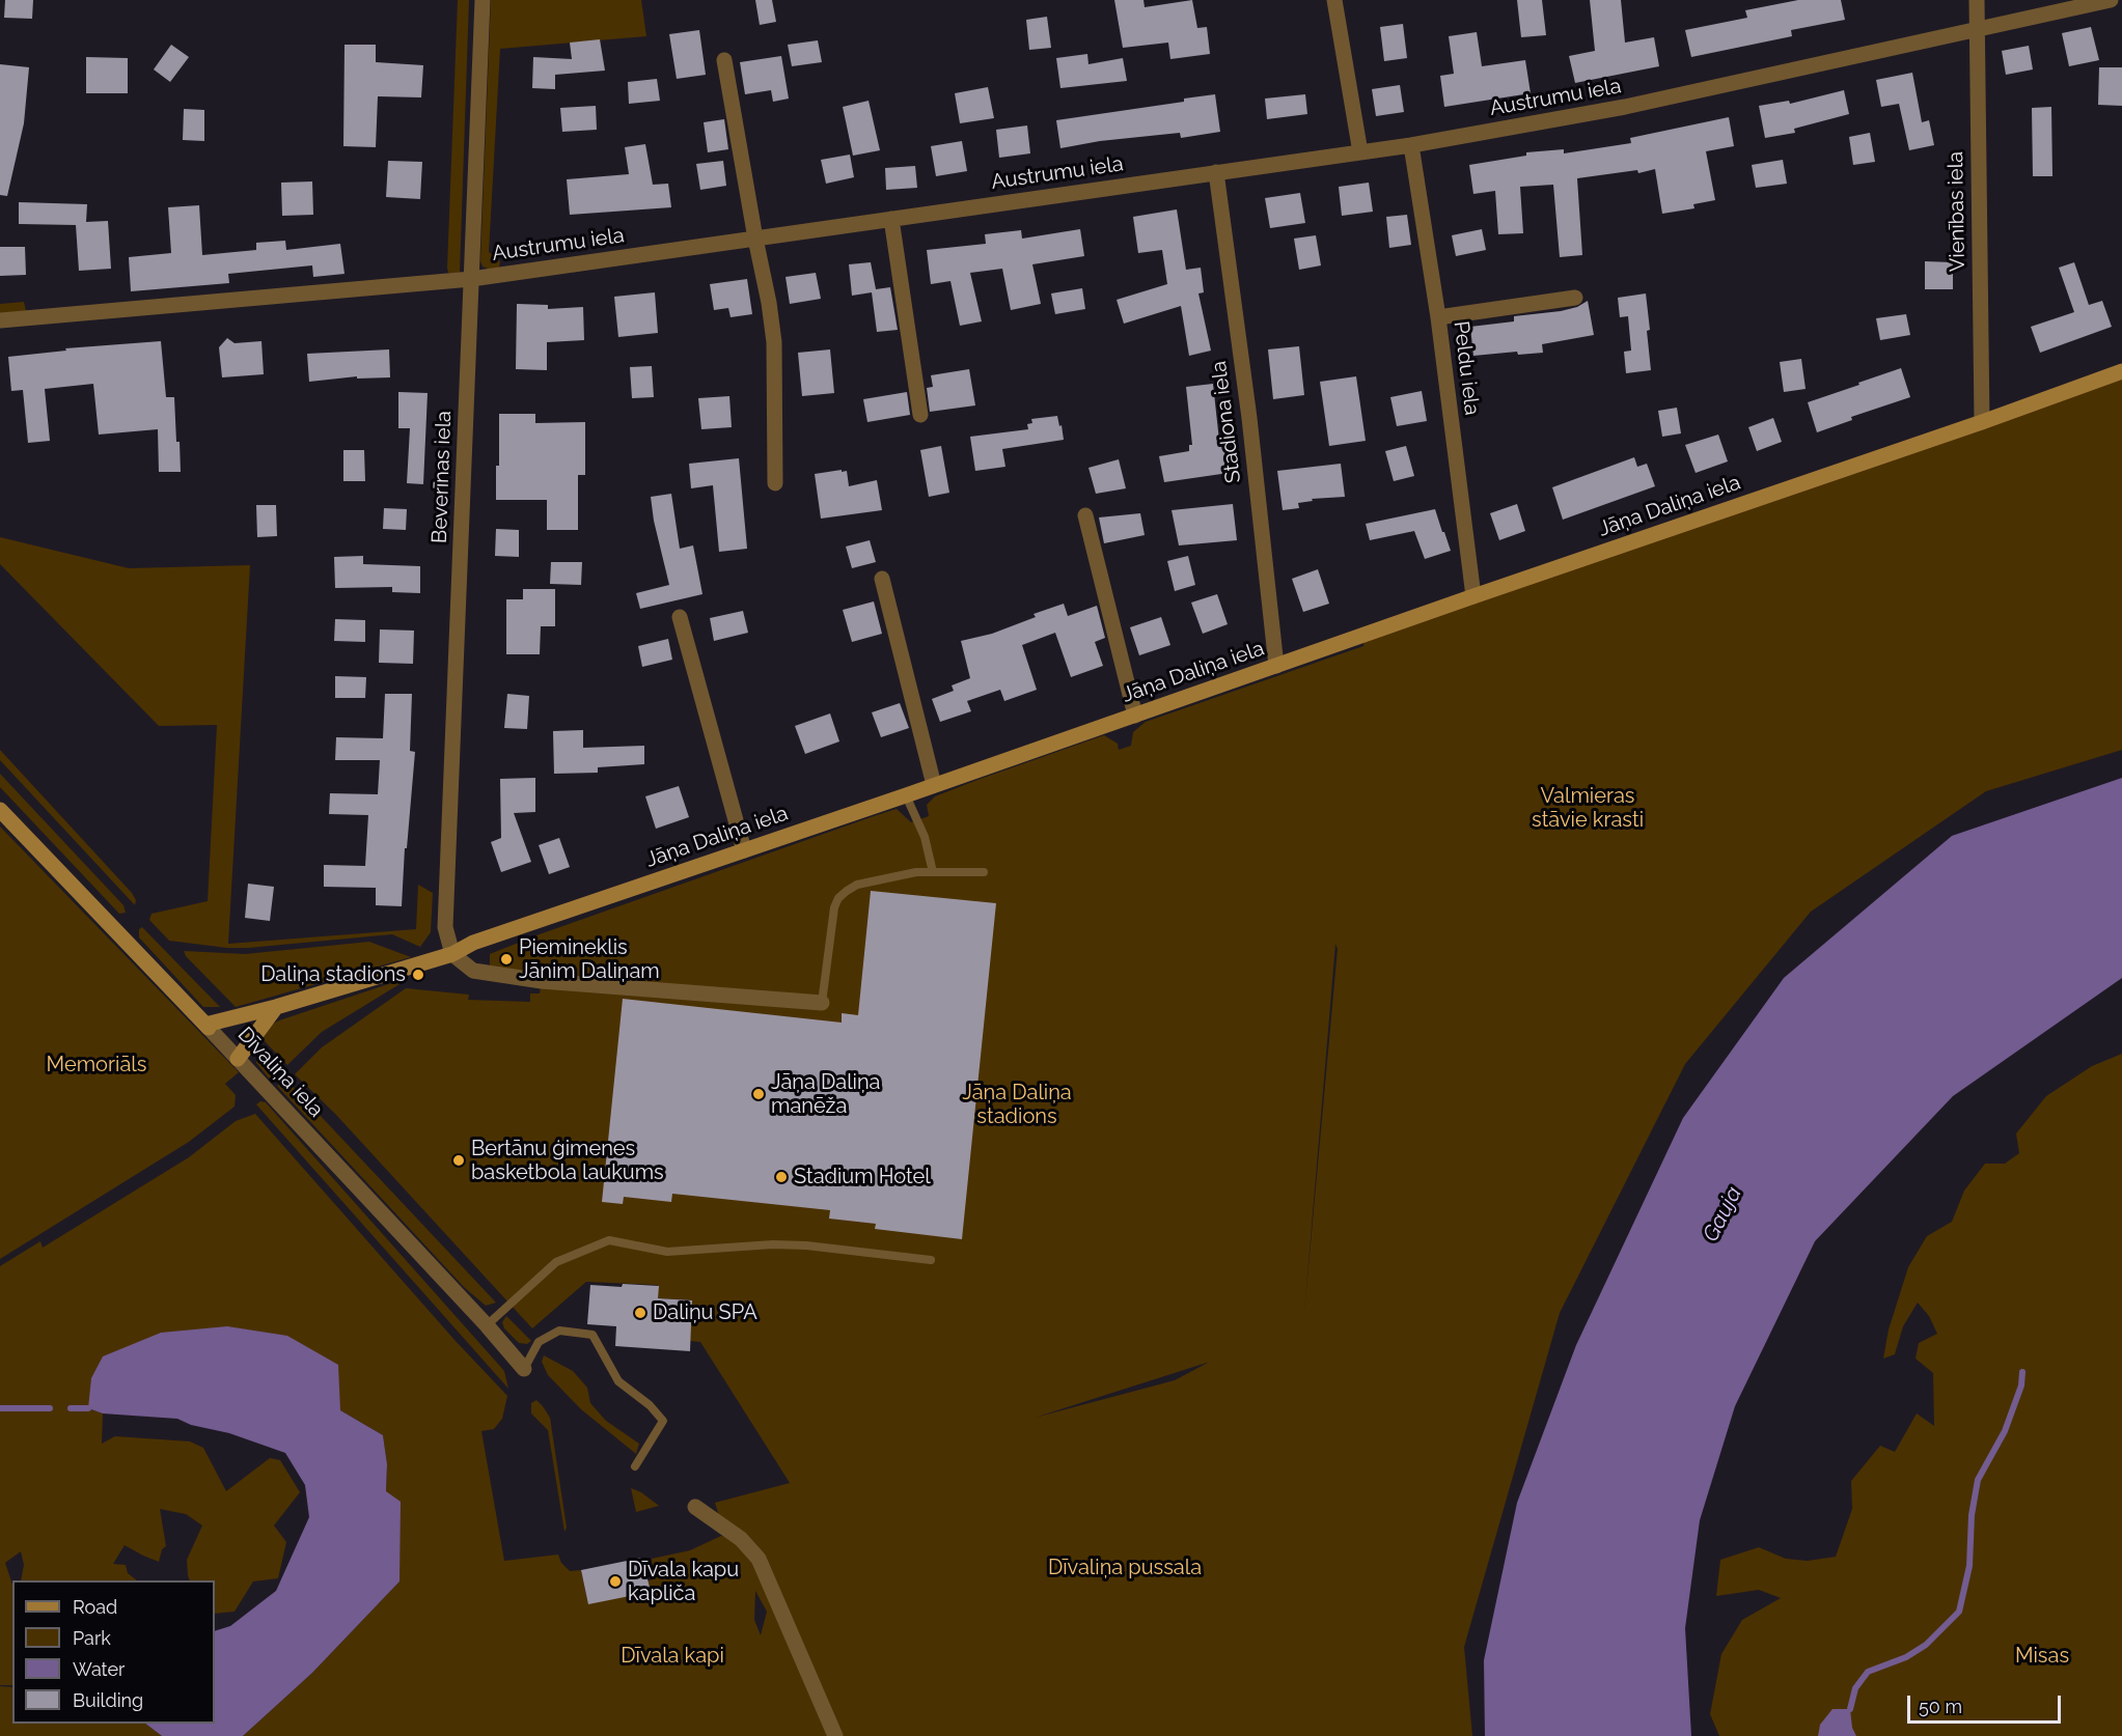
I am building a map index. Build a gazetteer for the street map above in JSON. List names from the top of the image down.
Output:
{
  "streets": {
    "street": [
      "Austrumu iela",
      "Vienības iela",
      "Peldu iela",
      "Stadiona iela",
      "Beverīnas iela",
      "Jāņa Daliņa iela",
      "Dīvaliņa iela"
    ]
  },
  "crossings": [
    ["Austrumu iela", "Vienības iela"],
    ["Austrumu iela", "Peldu iela"],
    ["Austrumu iela", "Stadiona iela"],
    ["Austrumu iela", "Beverīnas iela"],
    ["Vienības iela", "Jāņa Daliņa iela"],
    ["Peldu iela", "Jāņa Daliņa iela"],
    ["Stadiona iela", "Jāņa Daliņa iela"],
    ["Beverīnas iela", "Jāņa Daliņa iela"],
    ["Jāņa Daliņa iela", "Dīvaliņa iela"]
  ],
  "water": ["Gauja"],
  "parks": [
    "Valmieras stāvie krasti",
    "Memoriāls",
    "Jāņa Daliņa stadions",
    "Dīvaliņa pussala",
    "Dīvala kapi",
    "Misas"
  ],
  "places": [
    "Piemineklis Jānim Daliņam",
    "Daliņa stadions",
    "Jāņa Daliņa manēža",
    "Bertānu ģimenes basketbola laukums",
    "Stadium Hotel",
    "Daliņu SPA",
    "Dīvala kapu kapliča"
  ],
  "legend": [
    "Road",
    "Park",
    "Water",
    "Building"
  ],
  "scale_bar": "50 m"
}
